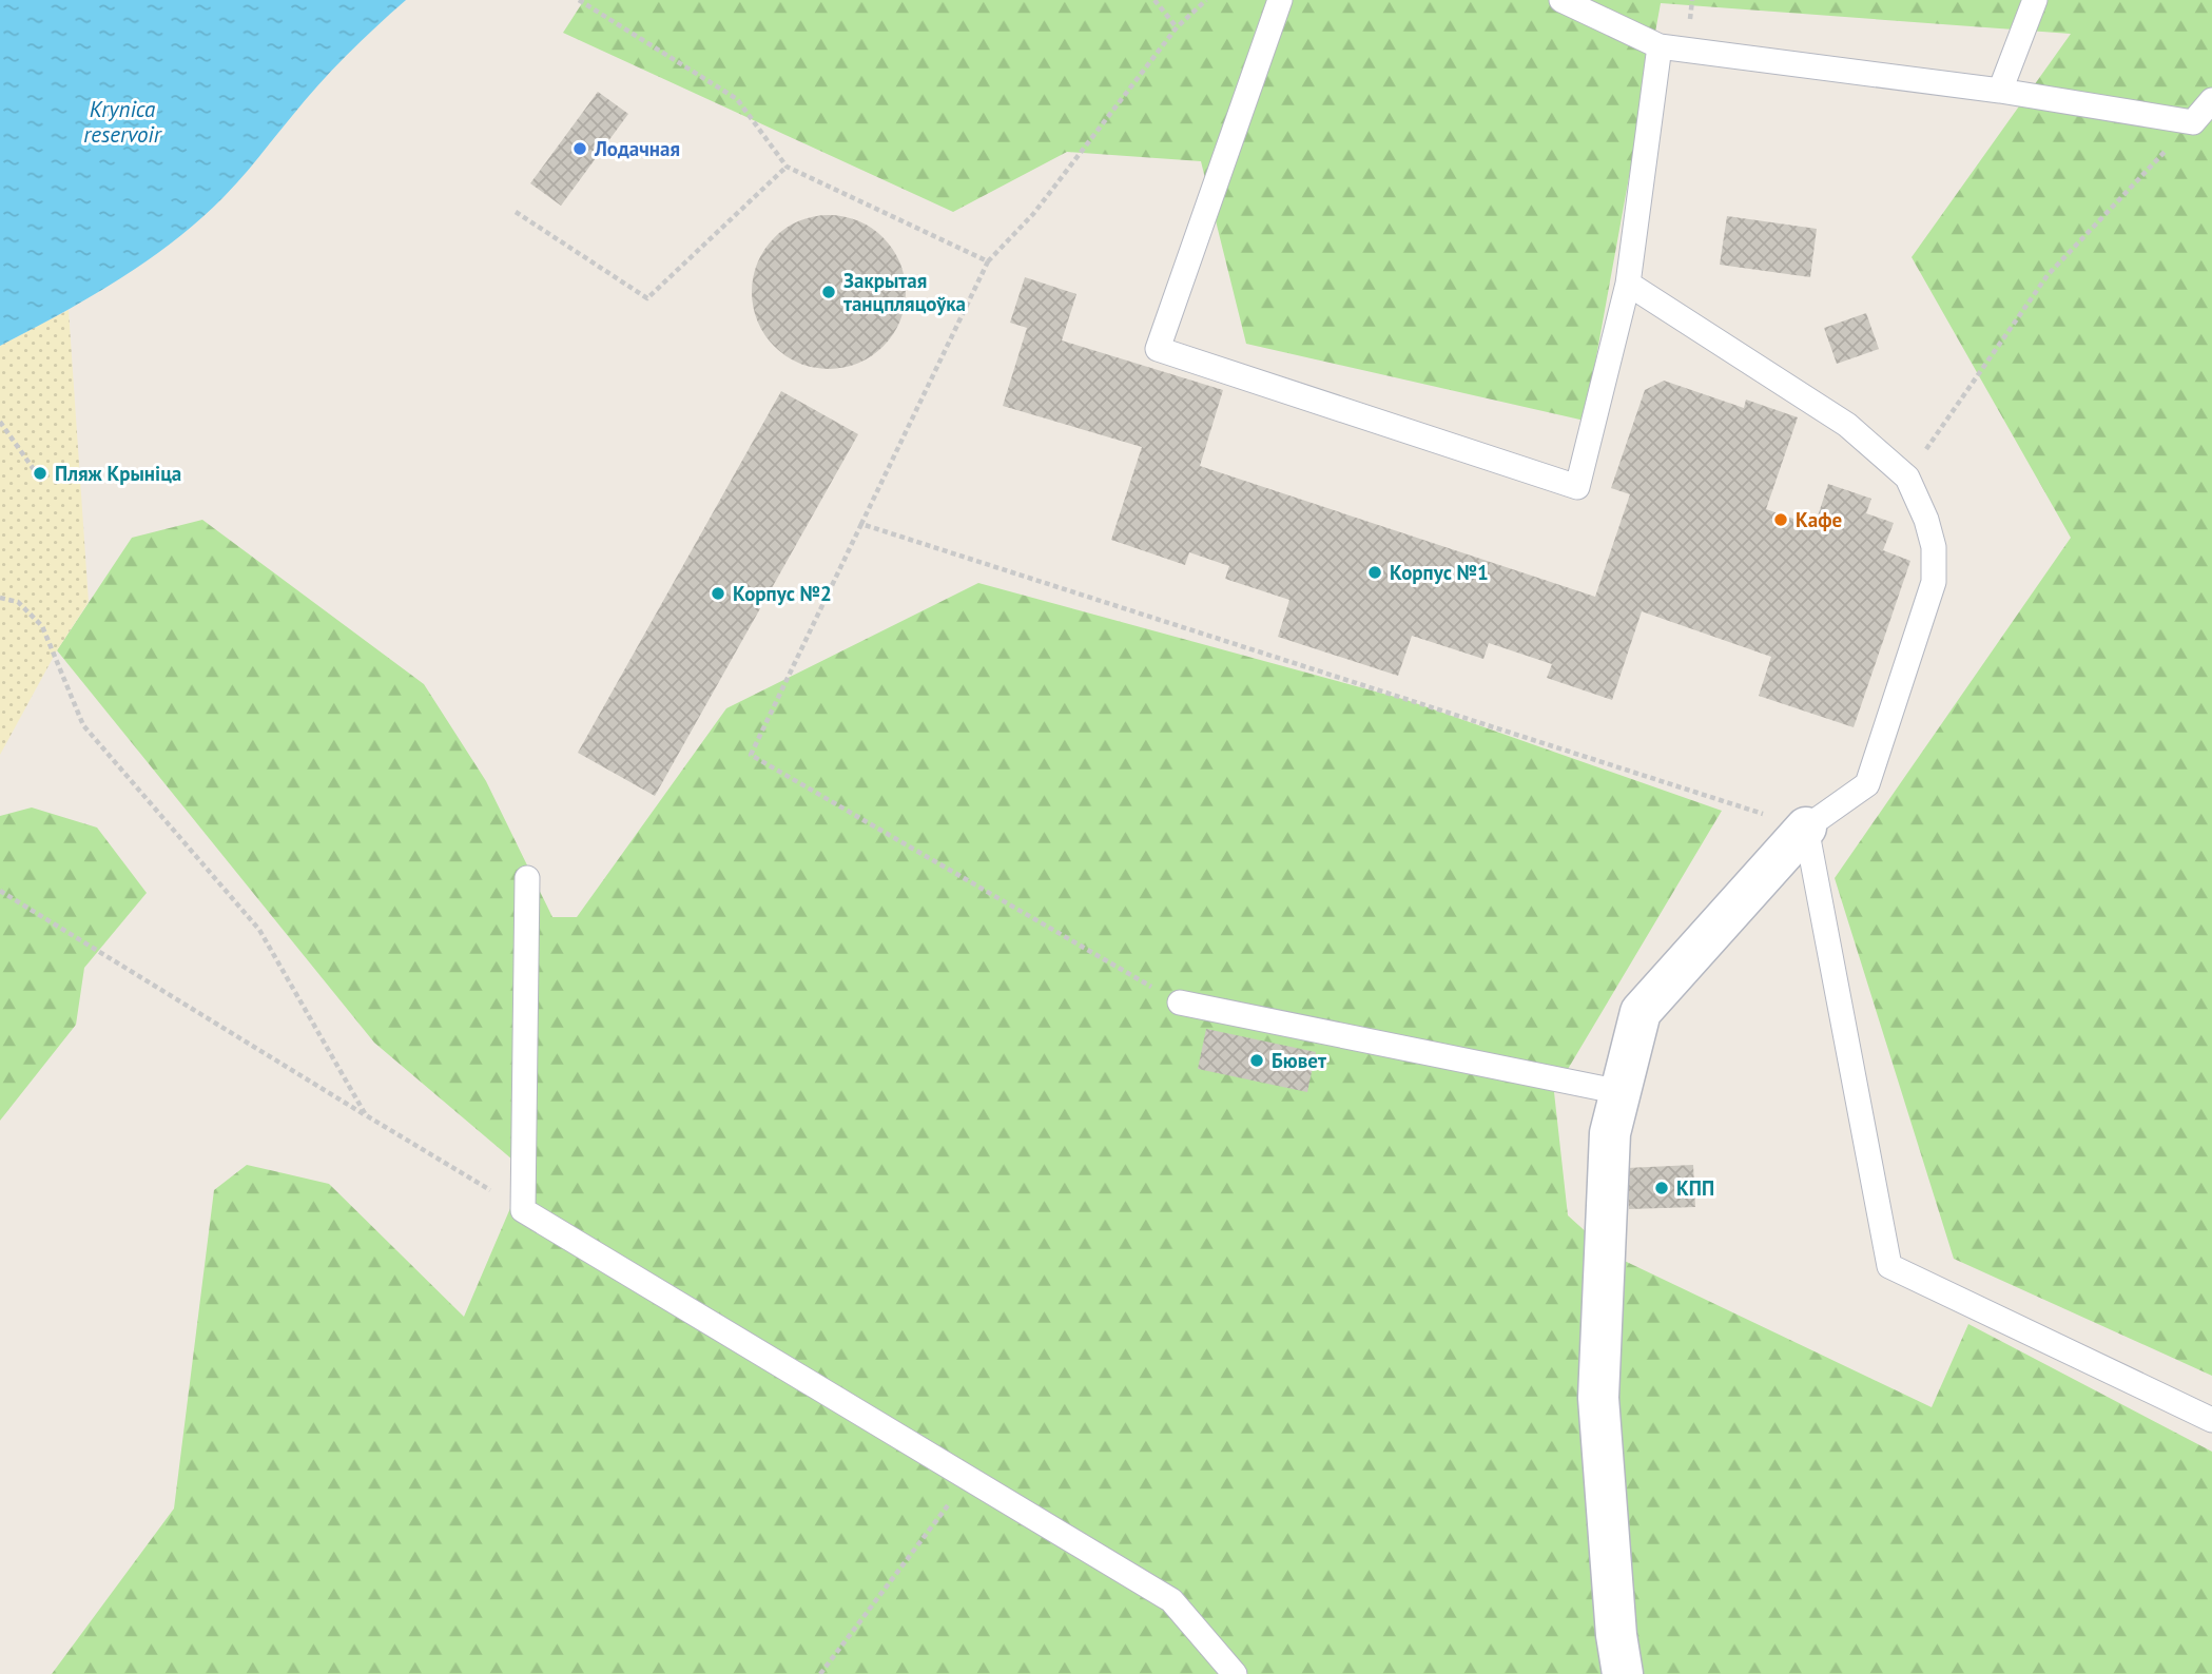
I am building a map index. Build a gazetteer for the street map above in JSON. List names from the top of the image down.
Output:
{
  "water": ["Krynica reservoir"],
  "places": [
    "Лодачная",
    "Закрытая танцпляцоўка",
    "Пляж Крыніца",
    "Кафе",
    "Корпус №1",
    "Корпус №2",
    "Бювет",
    "КПП"
  ]
}
